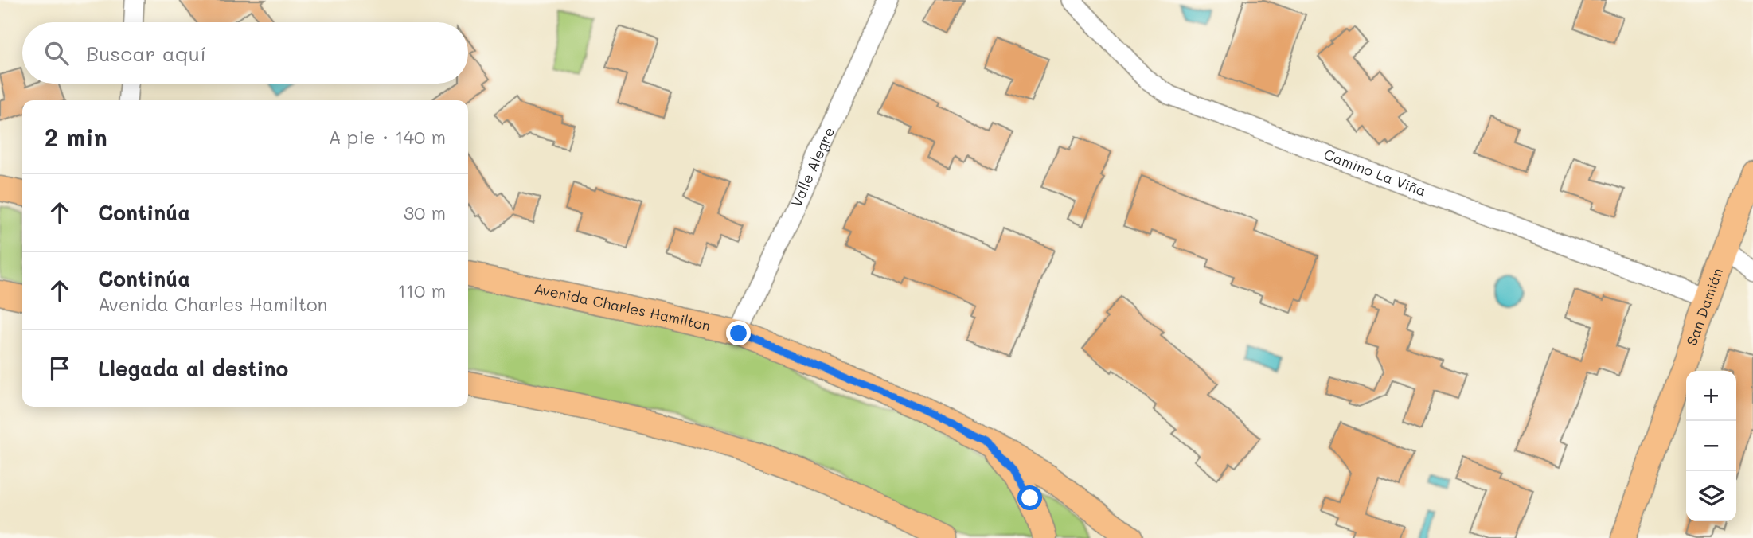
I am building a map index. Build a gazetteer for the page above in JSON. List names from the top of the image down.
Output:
{
  "streets": {
    "main road": ["San Damián", "Avenida Charles Hamilton"],
    "street": ["Valle Alegre", "Camino La Viña"]
  },
  "crossings": [
    ["Valle Alegre", "Avenida Charles Hamilton"],
    ["Camino La Viña", "San Damián"]
  ],
  "page": {
    "search": "Buscar aquí",
    "heading": ["2 min", "A pie · 140 m"],
    "list": [
      ["Continúa", "30 m"],
      ["Continúa", "Avenida Charles Hamilton", "110 m"],
      "Llegada al destino"
    ],
    "map_buttons": ["+", "−"]
  }
}
